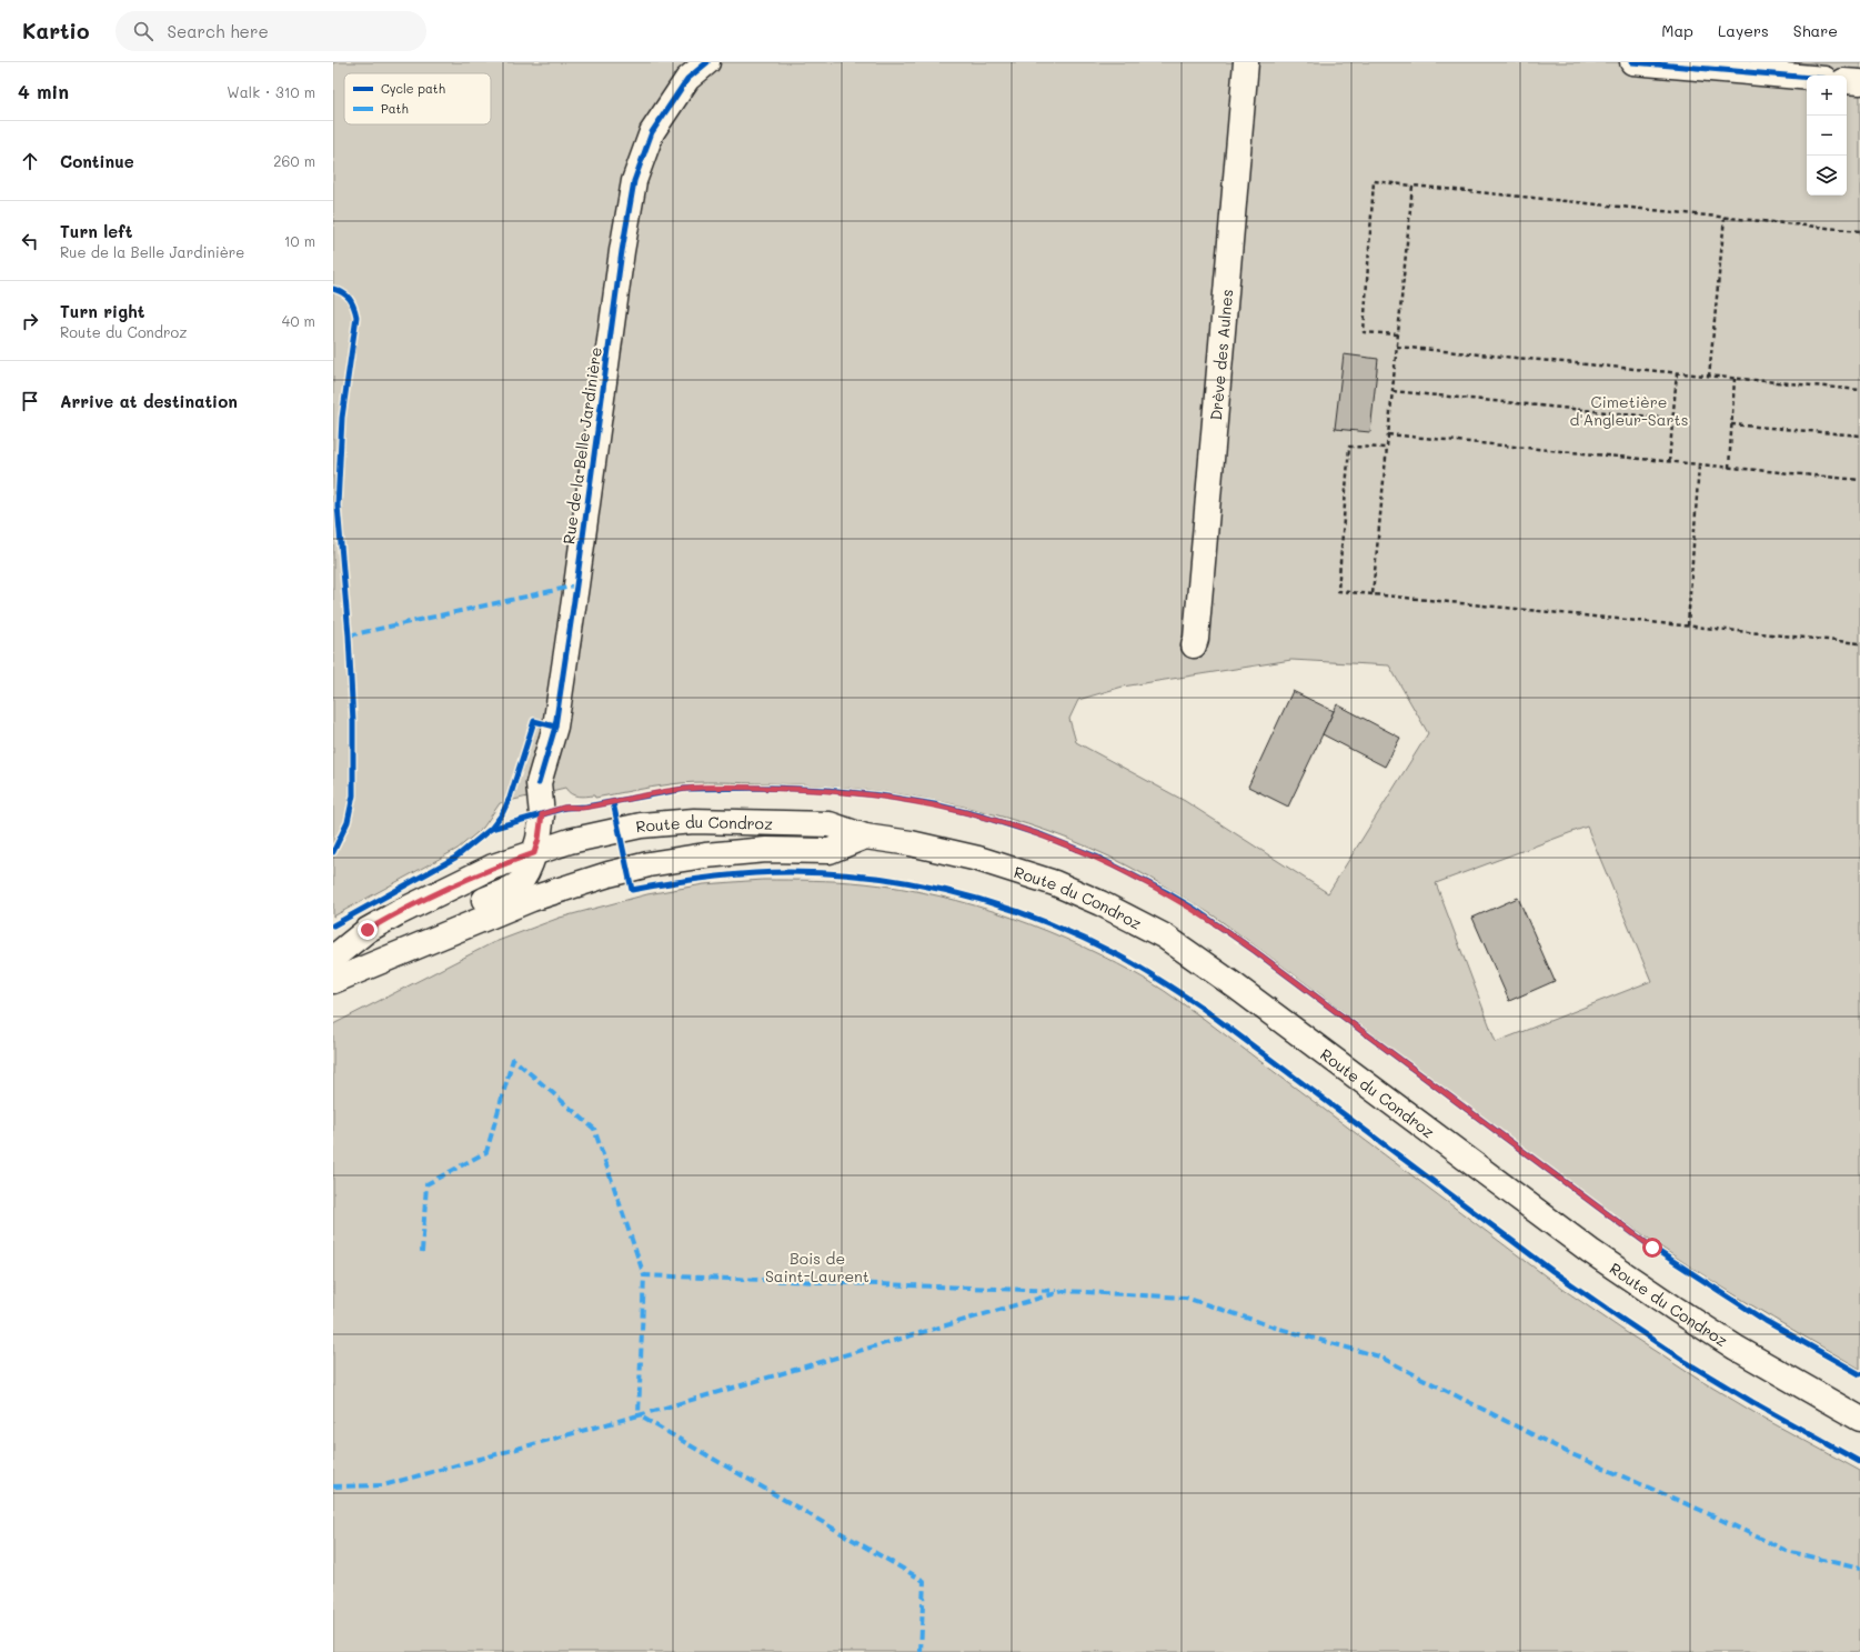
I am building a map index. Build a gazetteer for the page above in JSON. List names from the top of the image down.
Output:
{
  "streets": {
    "main road": ["Drève des Aulnes", "Rue de la Belle Jardinière", "Route du Condroz"]
  },
  "crossings": [
    ["Rue de la Belle Jardinière", "Route du Condroz"]
  ],
  "parks": ["Cimetière d'Angleur-Sarts", "Bois de Saint-Laurent"],
  "legend": ["Cycle path", "Path"],
  "page": {
    "header": "Kartio",
    "search": "Search here",
    "nav": ["Map", "Layers", "Share"],
    "heading": ["4 min", "Walk · 310 m"],
    "map_buttons": ["+", "−"],
    "list": [
      ["Continue", "260 m"],
      ["Turn left", "Rue de la Belle Jardinière", "10 m"],
      ["Turn right", "Route du Condroz", "40 m"],
      "Arrive at destination"
    ]
  }
}
